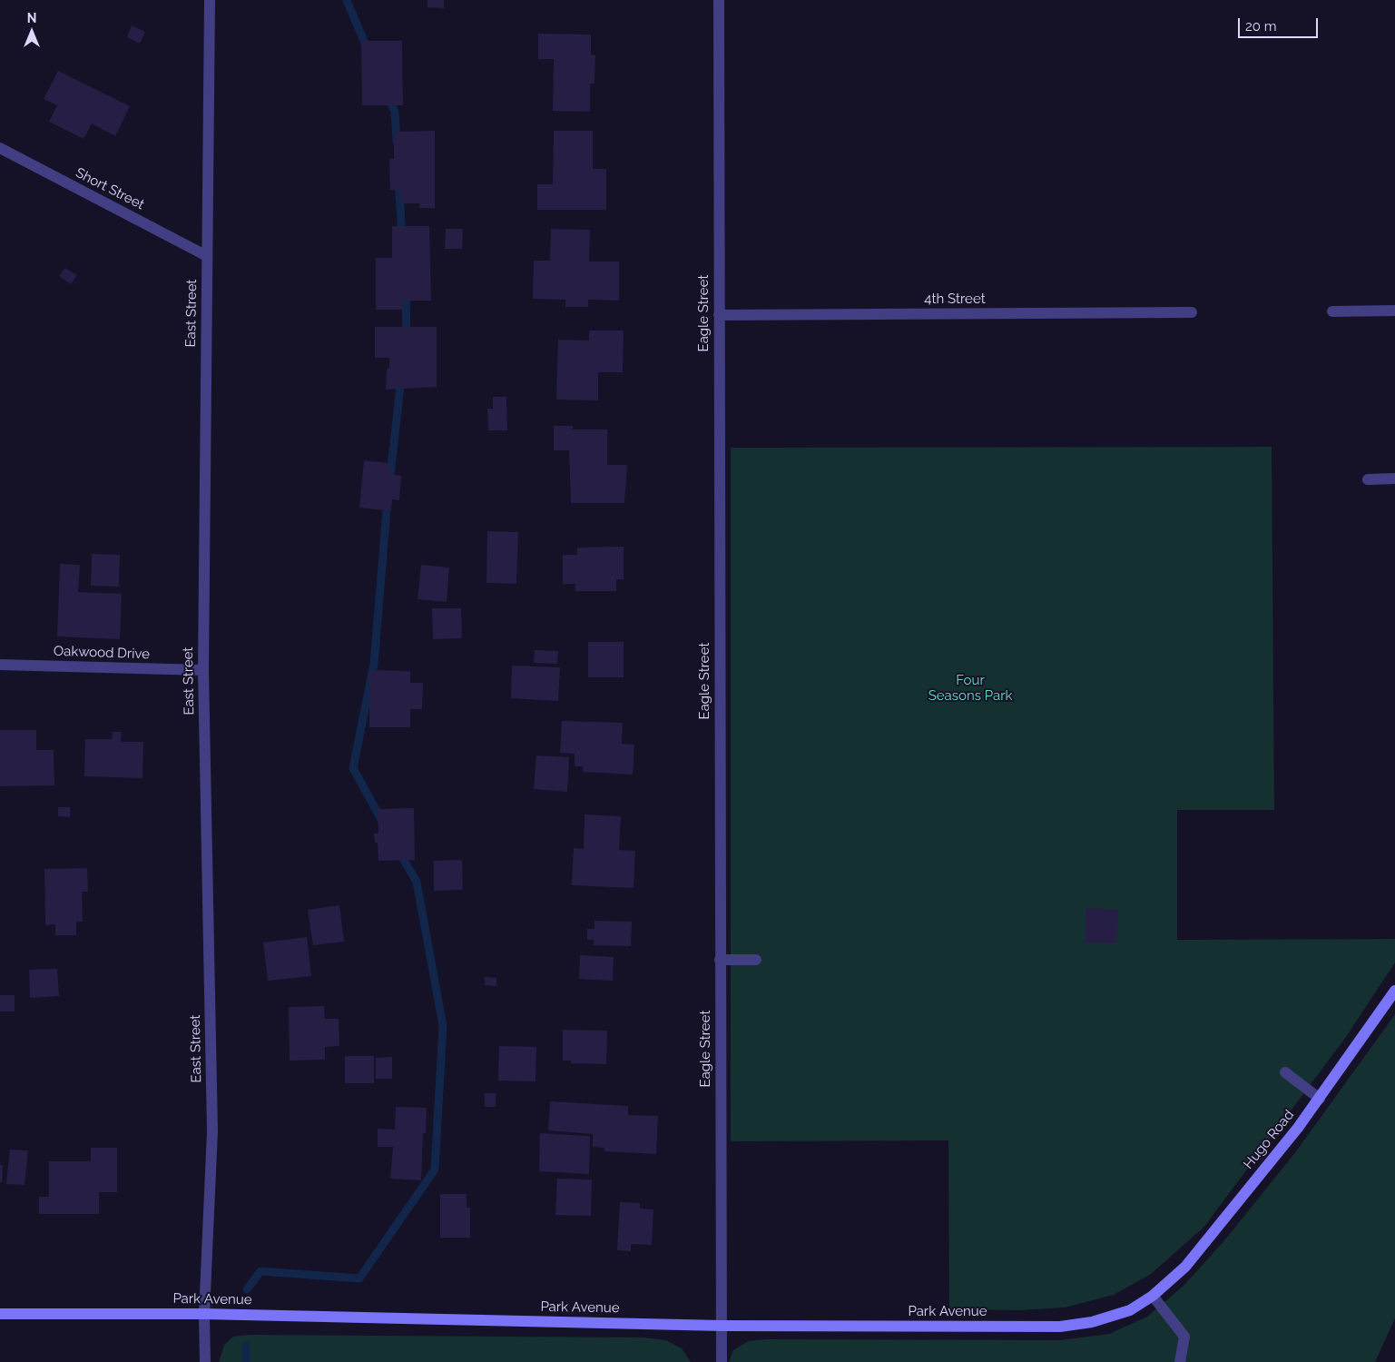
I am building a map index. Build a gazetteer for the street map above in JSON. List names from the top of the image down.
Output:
{
  "streets": {
    "street": [
      "Short Street",
      "4th Street",
      "East Street",
      "Eagle Street",
      "Oakwood Drive",
      "Hugo Road",
      "Park Avenue"
    ]
  },
  "crossings": [
    ["Short Street", "East Street"],
    ["4th Street", "Eagle Street"],
    ["East Street", "Oakwood Drive"],
    ["East Street", "Park Avenue"],
    ["Eagle Street", "Park Avenue"],
    ["Hugo Road", "Park Avenue"]
  ],
  "parks": ["Four Seasons Park"],
  "scale_bar": "20 m",
  "north": "top"
}
